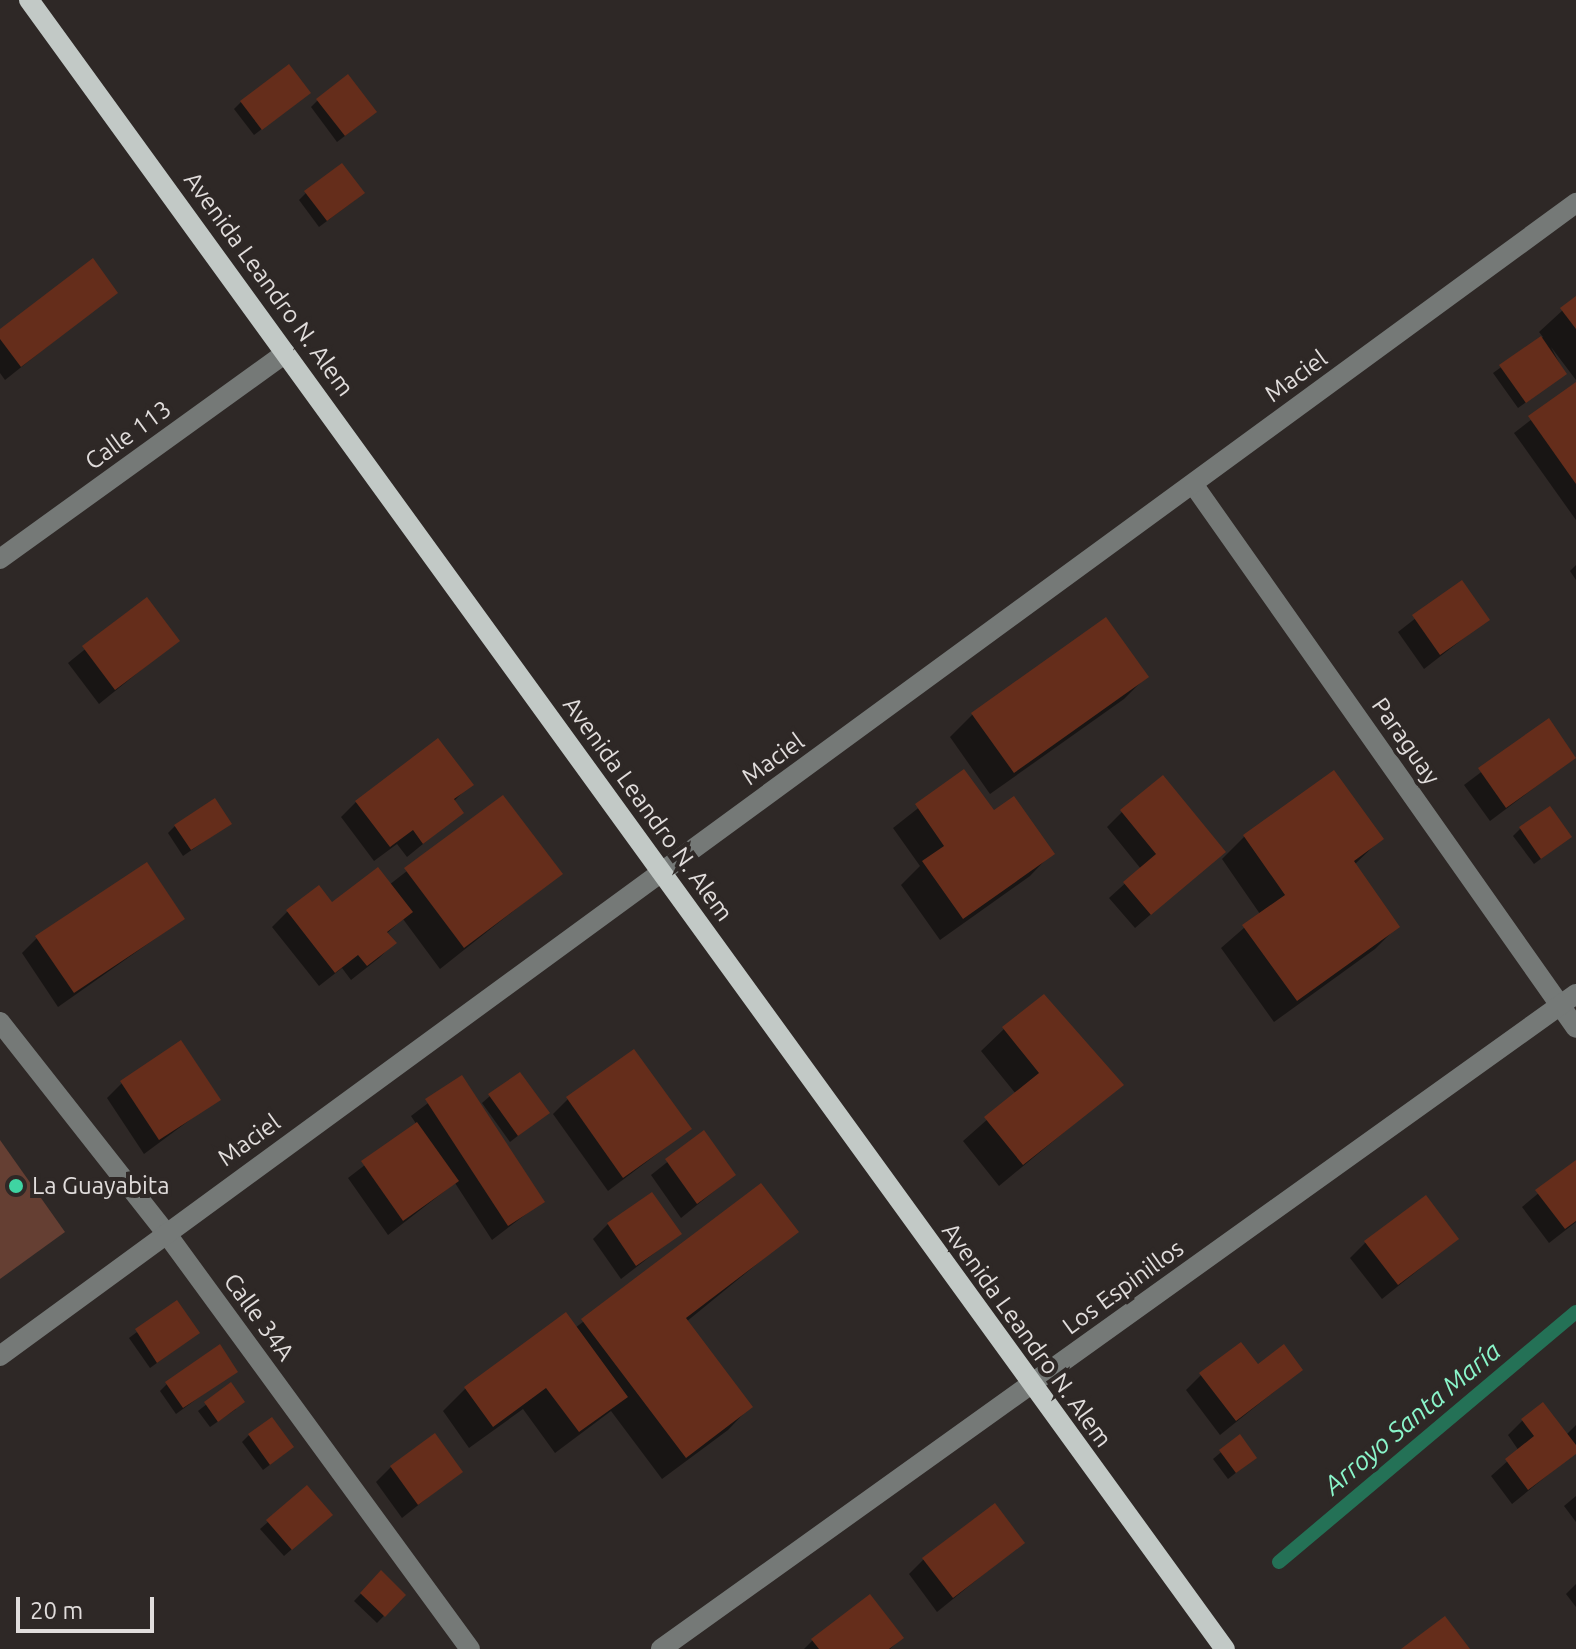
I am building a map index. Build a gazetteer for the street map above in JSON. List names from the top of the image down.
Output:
{
  "streets": {
    "main road": ["Avenida Leandro N. Alem"],
    "street": [
      "Maciel",
      "Calle 113",
      "Paraguay",
      "Los Espinillos",
      "Calle 34A"
    ]
  },
  "crossings": [
    ["Avenida Leandro N. Alem", "Maciel"],
    ["Avenida Leandro N. Alem", "Calle 113"],
    ["Avenida Leandro N. Alem", "Los Espinillos"],
    ["Maciel", "Paraguay"],
    ["Maciel", "Calle 34A"],
    ["Paraguay", "Los Espinillos"]
  ],
  "water": ["Arroyo Santa María"],
  "places": ["La Guayabita"],
  "scale_bar": "20 m"
}
